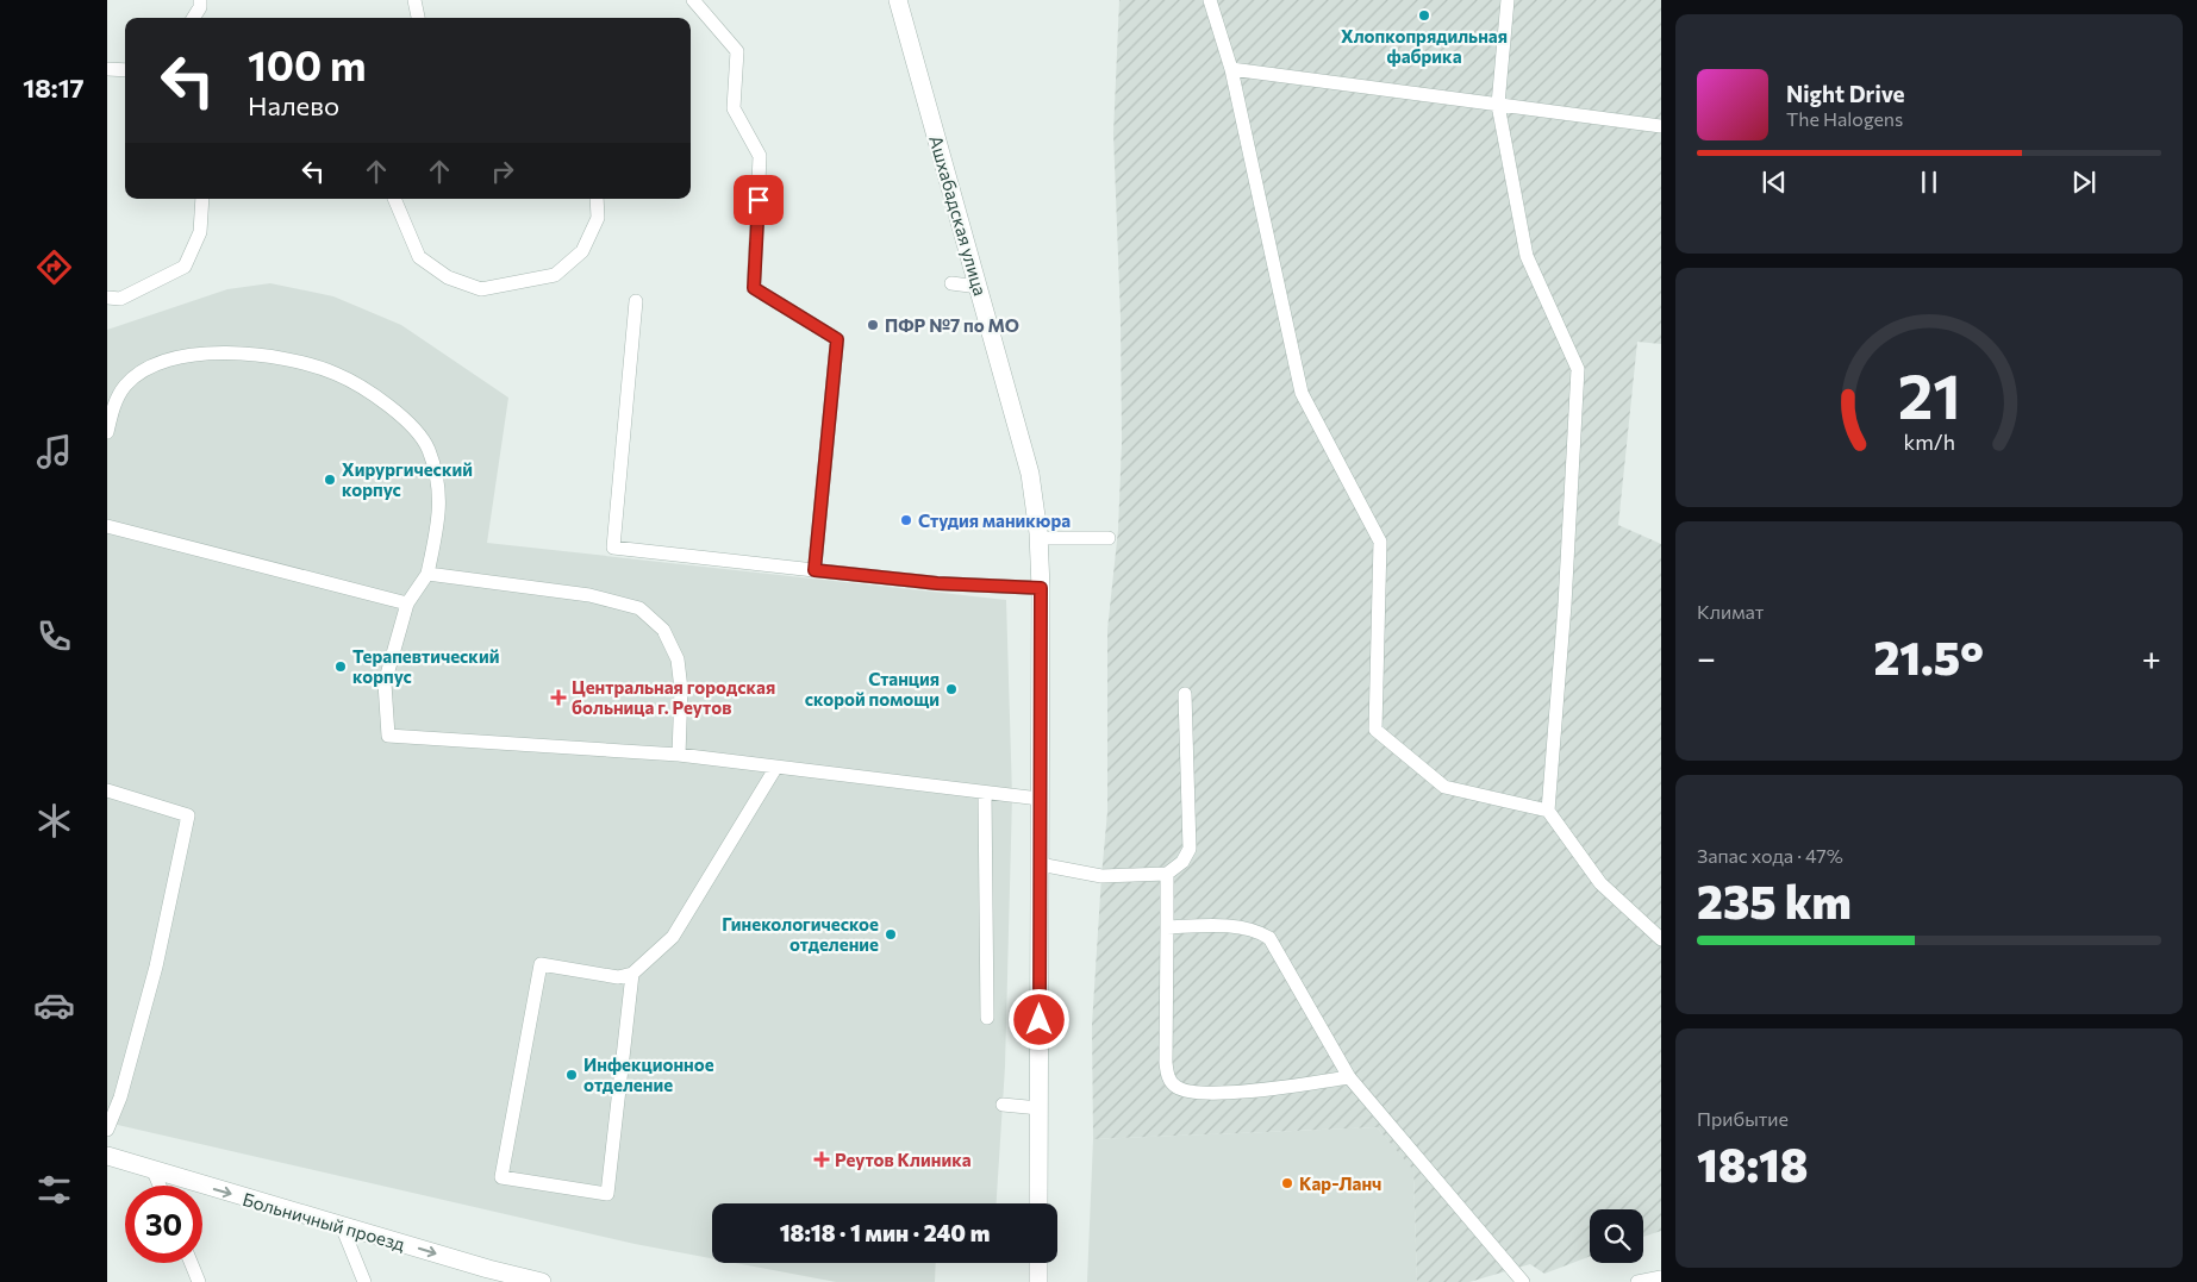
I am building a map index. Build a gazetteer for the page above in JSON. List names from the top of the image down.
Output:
{
  "streets": {
    "street": ["Ашхабадская улица", "Больничный проезд"]
  },
  "one_way": ["Больничный проезд"],
  "places": {
    "other": [
      "Хлопкопрядильная фабрика",
      "ПФР №7 по МО",
      "Хирургический корпус",
      "Студия маникюра",
      "Терапевтический корпус",
      "Станция скорой помощи",
      "Гинекологическое отделение",
      "Инфекционное отделение",
      "Кар-Ланч"
    ],
    "health": ["Центральная городская больница г. Реутов", "Реутов Клиника"]
  },
  "page": {
    "tabs": "18:17",
    "turn": ["100 m", "Налево"],
    "song": ["Night Drive", "The Halogens"],
    "tile": [
      "Климат",
      ["Запас хода · 47%", "235 km"],
      ["Прибытие", "18:18"]
    ],
    "heat": ["−", "21.5°", "+"],
    "limit": "30",
    "trip": "18:18 · 1 мин · 240 m",
    "gauge": ["21", "km/h"]
  }
}
